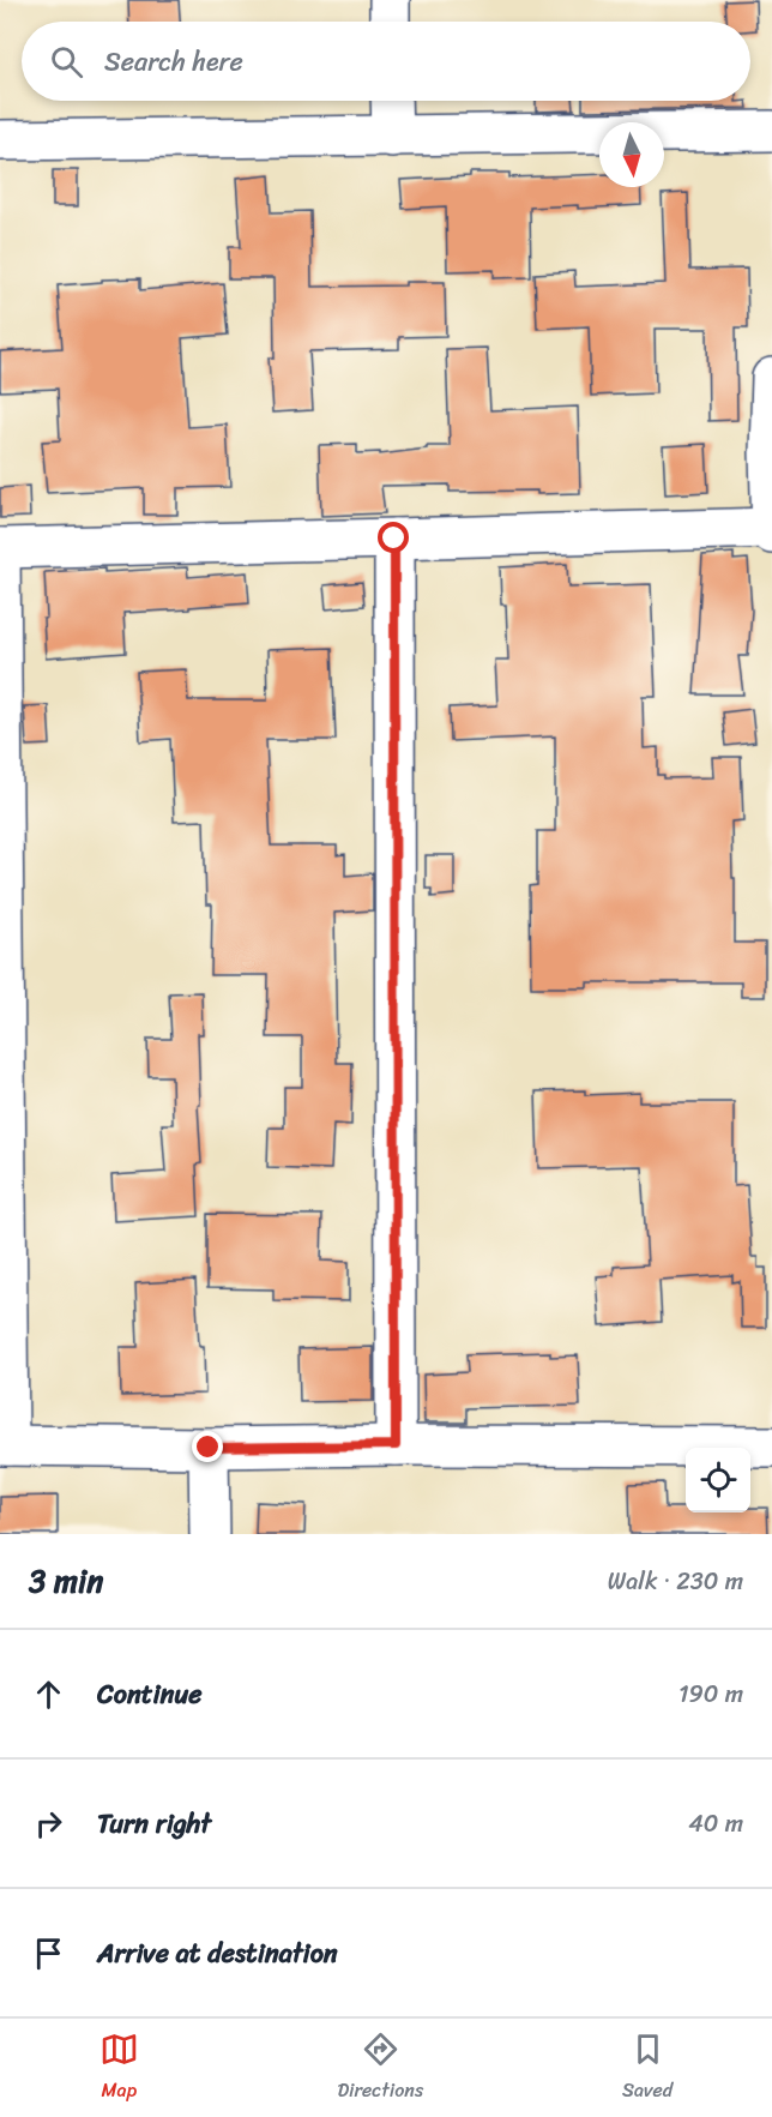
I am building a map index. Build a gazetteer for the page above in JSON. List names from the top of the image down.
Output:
{
  "north": "bottom",
  "page": {
    "search": "Search here",
    "heading": ["3 min", "Walk · 230 m"],
    "list": [
      ["Continue", "190 m"],
      ["Turn right", "40 m"],
      "Arrive at destination"
    ],
    "nav": ["Map", "Directions", "Saved"]
  }
}
